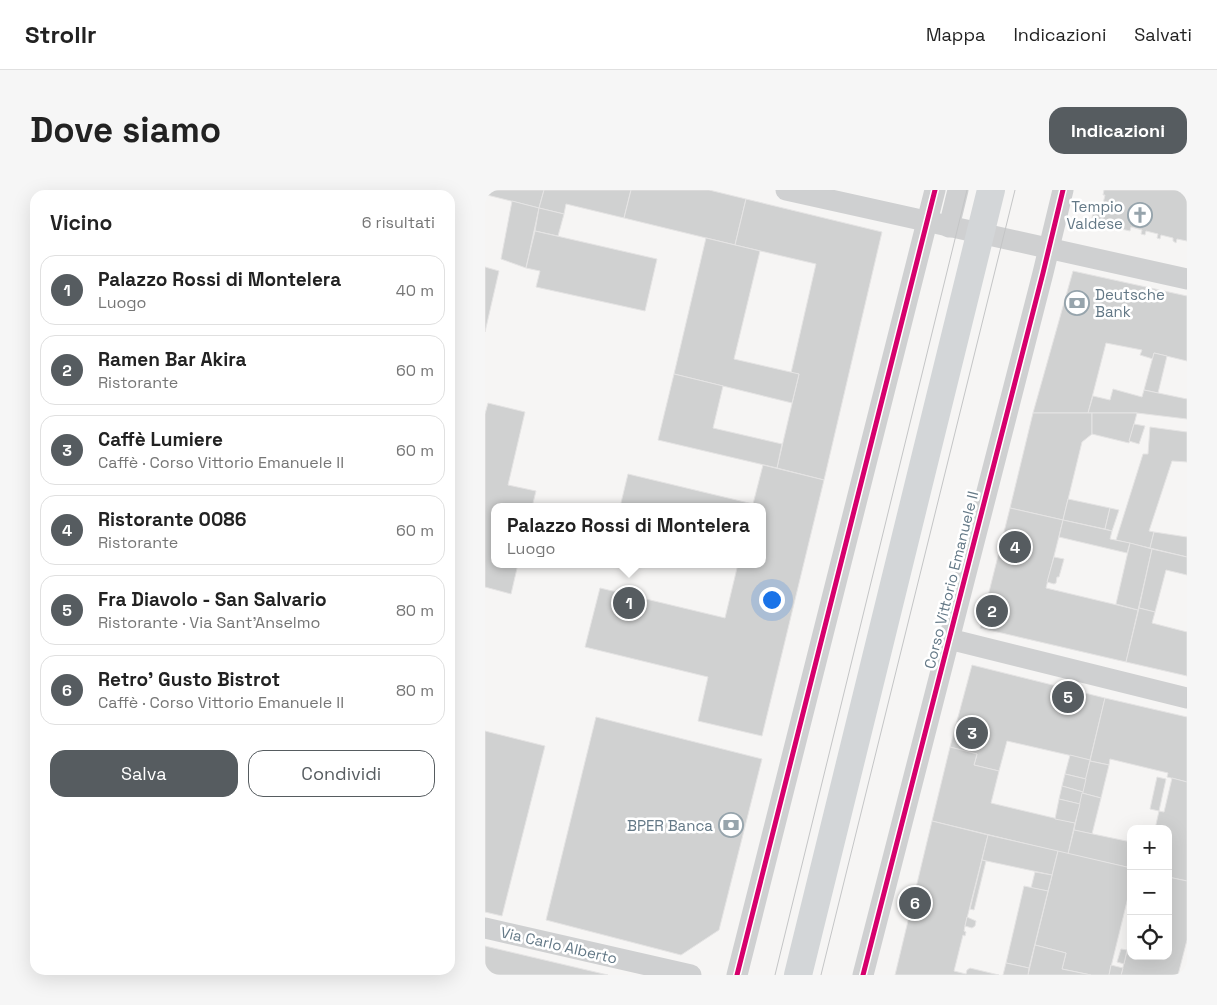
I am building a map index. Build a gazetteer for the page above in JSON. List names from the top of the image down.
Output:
{
  "streets": {
    "street": ["Corso Vittorio Emanuele II", "Via Carlo Alberto"]
  },
  "places": {
    "church": ["Tempio Valdese"],
    "bank": ["Deutsche Bank", "BPER Banca"]
  },
  "page": {
    "header": "Strollr",
    "nav": ["Mappa", "Indicazioni", "Salvati"],
    "buttons": [
      "Indicazioni",
      ["Salva", "Condividi"]
    ],
    "title": "Dove siamo",
    "heading": ["Vicino", "6 risultati"],
    "list": [
      {
        "mark": "1",
        "name": "Palazzo Rossi di Montelera",
        "note": "Luogo",
        "value": "40 m"
      },
      {
        "mark": "2",
        "name": "Ramen Bar Akira",
        "note": "Ristorante",
        "value": "60 m"
      },
      {
        "mark": "3",
        "name": "Caffè Lumiere",
        "note": "Caffè · Corso Vittorio Emanuele II",
        "value": "60 m"
      },
      {
        "mark": "4",
        "name": "Ristorante 0086",
        "note": "Ristorante",
        "value": "60 m"
      },
      {
        "mark": "5",
        "name": "Fra Diavolo - San Salvario",
        "note": "Ristorante · Via Sant'Anselmo",
        "value": "80 m"
      },
      {
        "mark": "6",
        "name": "Retro' Gusto Bistrot",
        "note": "Caffè · Corso Vittorio Emanuele II",
        "value": "80 m"
      }
    ],
    "popup": ["Palazzo Rossi di Montelera", "Luogo"],
    "pins": [
      "4",
      "1",
      "2",
      "5",
      "3",
      "6"
    ],
    "map_buttons": ["+", "−"]
  }
}
